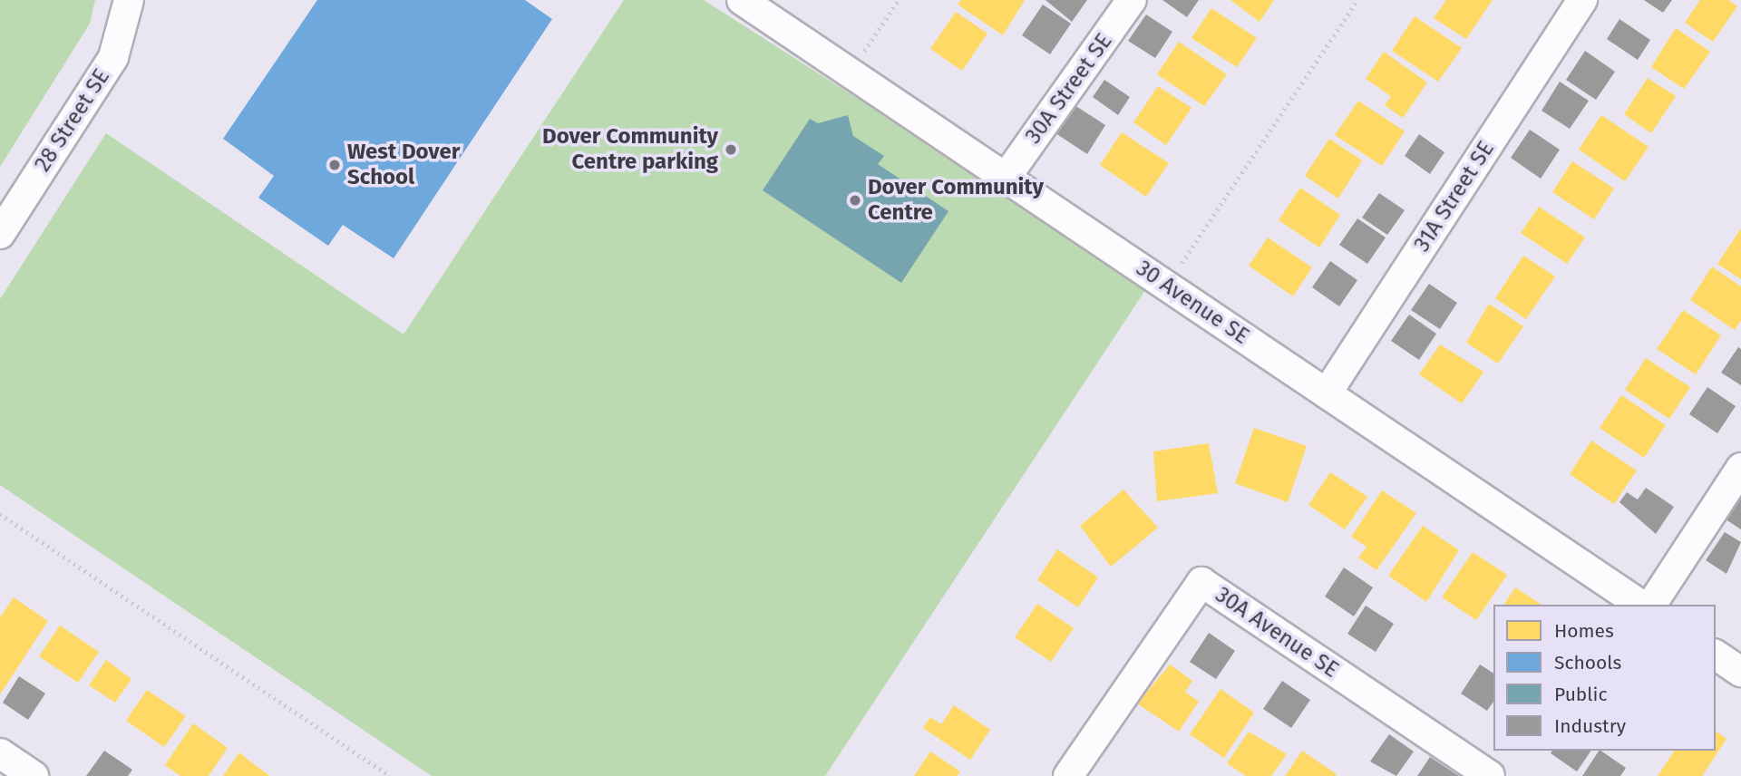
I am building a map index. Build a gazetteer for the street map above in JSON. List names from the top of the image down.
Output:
{
  "streets": {
    "street": [
      "30A Street SE",
      "28 Street SE",
      "31A Street SE",
      "30 Avenue SE",
      "30A Avenue SE"
    ]
  },
  "crossings": [
    ["30A Street SE", "30 Avenue SE"],
    ["31A Street SE", "30 Avenue SE"]
  ],
  "places": ["Dover Community Centre parking", "West Dover School", "Dover Community Centre"],
  "legend": [
    "Homes",
    "Schools",
    "Public",
    "Industry"
  ]
}
